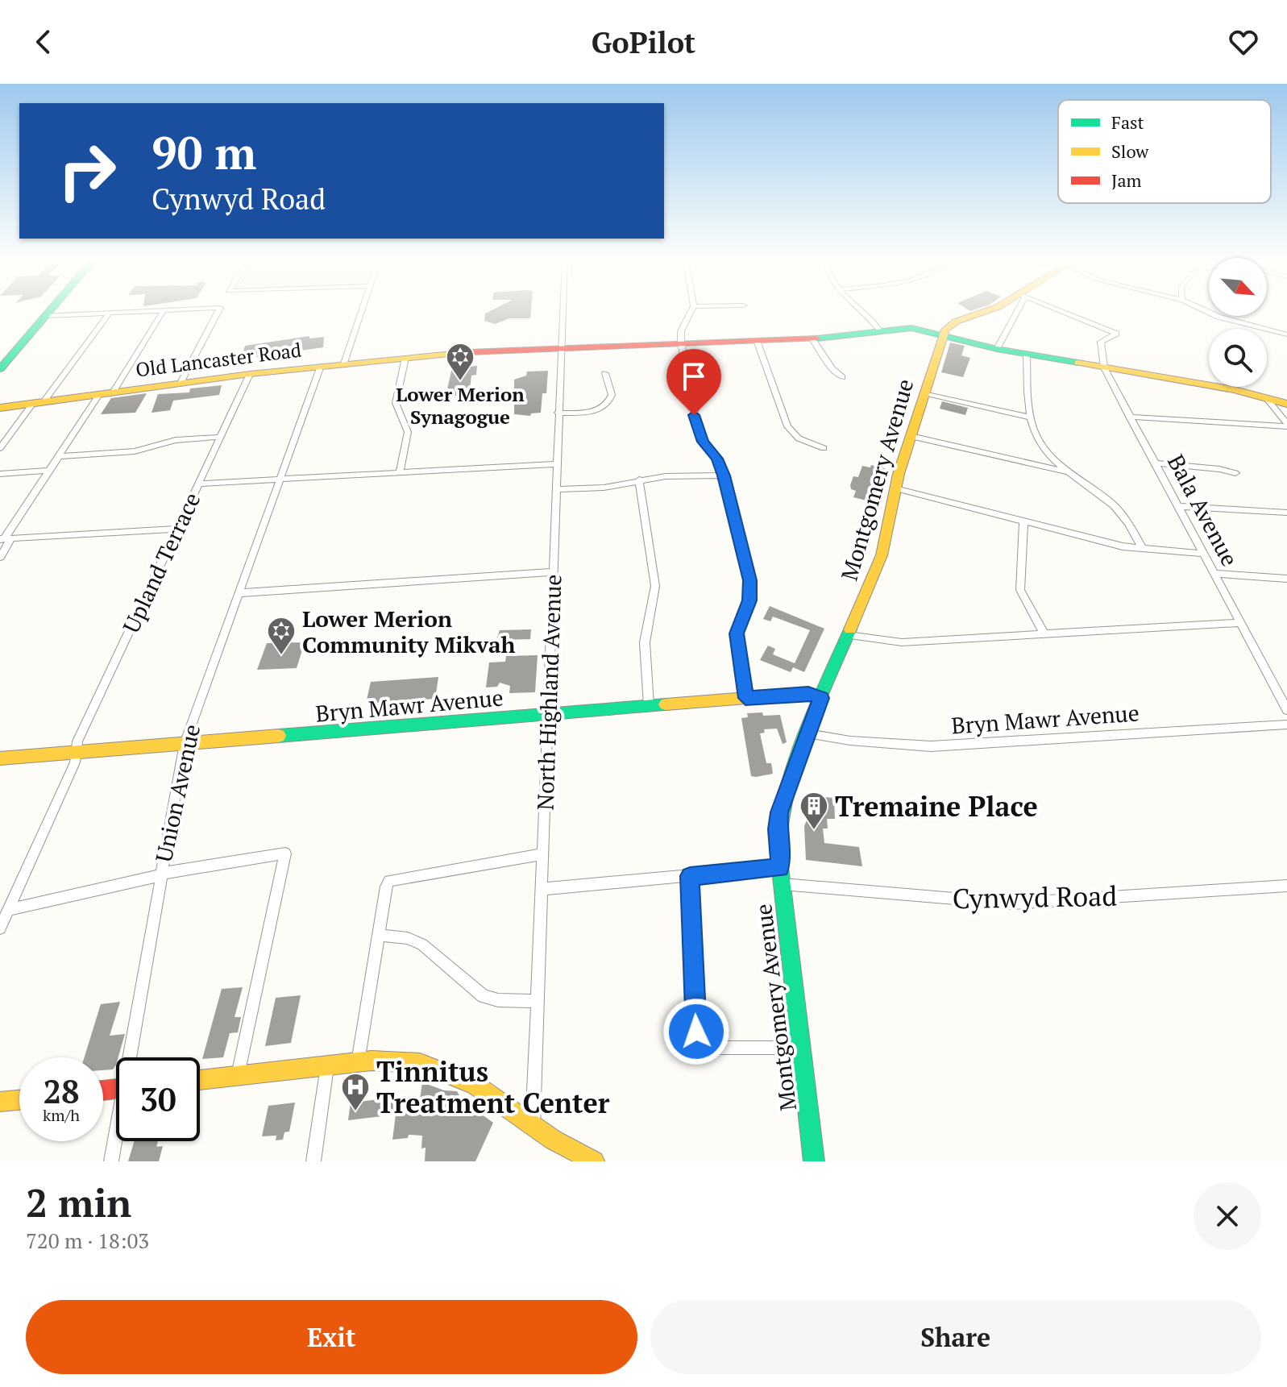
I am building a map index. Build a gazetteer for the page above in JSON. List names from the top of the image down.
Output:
{
  "streets": {
    "main road": ["Old Lancaster Road", "Montgomery Avenue", "Bryn Mawr Avenue"],
    "street": [
      "Bala Avenue",
      "Upland Terrace",
      "North Highland Avenue",
      "Union Avenue",
      "Cynwyd Road"
    ]
  },
  "crossings": [
    ["Old Lancaster Road", "Montgomery Avenue"],
    ["Old Lancaster Road", "Bala Avenue"],
    ["Old Lancaster Road", "Upland Terrace"],
    ["Old Lancaster Road", "North Highland Avenue"],
    ["Old Lancaster Road", "Union Avenue"],
    ["Montgomery Avenue", "Bryn Mawr Avenue"],
    ["Montgomery Avenue", "Cynwyd Road"],
    ["Upland Terrace", "Bryn Mawr Avenue"],
    ["North Highland Avenue", "Bryn Mawr Avenue"],
    ["Bryn Mawr Avenue", "Union Avenue"]
  ],
  "places": {
    "synagogue": ["Lower Merion Synagogue", "Lower Merion Community Mikvah"],
    "building": ["Tremaine Place"],
    "hospital": ["Tinnitus Treatment Center"]
  },
  "legend": ["Fast", "Slow", "Jam"],
  "north": "bottom right",
  "page": {
    "header": "GoPilot",
    "turn": ["90 m", "Cynwyd Road"],
    "speed": "28 km/h",
    "limit": "30",
    "heading": ["2 min", "720 m · 18:03"],
    "buttons": ["Exit", "Share"]
  }
}
